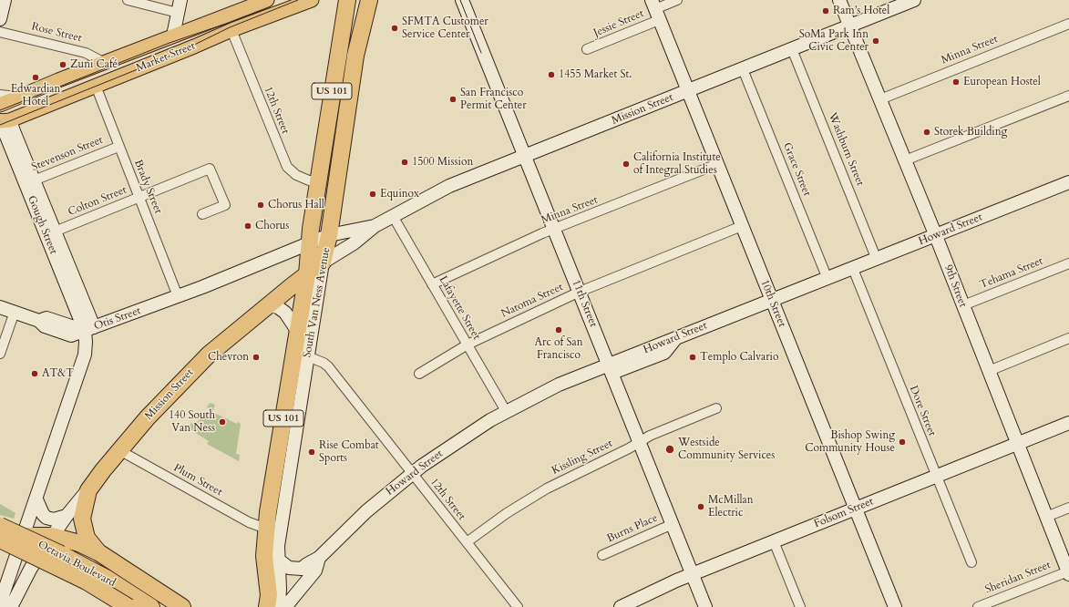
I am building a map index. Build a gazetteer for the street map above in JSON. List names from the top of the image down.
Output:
{
  "streets": {
    "highway": [
      "US 101",
      "Mission Street",
      "South Van Ness Avenue",
      "Octavia Boulevard"
    ],
    "main road": [
      "Market Street",
      "Gough Street",
      "Howard Street",
      "9th Street",
      "11th Street",
      "10th Street",
      "Otis Street",
      "Folsom Street"
    ],
    "street": [
      "Jessie Street",
      "Rose Street",
      "Minna Street",
      "12th Street",
      "Washburn Street",
      "Stevenson Street",
      "Grace Street",
      "Brady Street",
      "Colton Street",
      "Tehama Street",
      "Natoma Street",
      "Lafayette Street",
      "Dore Street",
      "Kissling Street",
      "Plum Street",
      "Burns Place",
      "Sheridan Street"
    ]
  },
  "crossings": [
    ["Jessie Street", "10th Street"],
    ["Rose Street", "Market Street"],
    ["Minna Street", "9th Street"],
    ["Minna Street", "11th Street"],
    ["Minna Street", "10th Street"],
    ["Minna Street", "Lafayette Street"],
    ["Market Street", "12th Street"],
    ["Market Street", "Brady Street"],
    ["Market Street", "Gough Street"],
    ["Mission Street", "Washburn Street"],
    ["Mission Street", "Grace Street"],
    ["Mission Street", "9th Street"],
    ["Mission Street", "South Van Ness Avenue"],
    ["Mission Street", "11th Street"],
    ["Mission Street", "10th Street"],
    ["Mission Street", "Lafayette Street"],
    ["Mission Street", "Otis Street"],
    ["Mission Street", "Plum Street"],
    ["12th Street", "Howard Street"],
    ["12th Street", "South Van Ness Avenue"],
    ["12th Street", "Kissling Street"],
    ["Washburn Street", "Howard Street"],
    ["Stevenson Street", "Brady Street"],
    ["Stevenson Street", "Gough Street"],
    ["Grace Street", "Howard Street"],
    ["Brady Street", "Colton Street"],
    ["Brady Street", "Otis Street"],
    ["Colton Street", "Gough Street"],
    ["Gough Street", "Otis Street"],
    ["Howard Street", "9th Street"],
    ["Howard Street", "South Van Ness Avenue"],
    ["Howard Street", "11th Street"],
    ["Howard Street", "10th Street"],
    ["Howard Street", "Lafayette Street"],
    ["Howard Street", "Dore Street"],
    ["Tehama Street", "9th Street"],
    ["9th Street", "Folsom Street"],
    ["9th Street", "Sheridan Street"],
    ["Natoma Street", "11th Street"],
    ["Natoma Street", "10th Street"],
    ["Natoma Street", "Lafayette Street"],
    ["South Van Ness Avenue", "Otis Street"],
    ["South Van Ness Avenue", "Plum Street"],
    ["11th Street", "Kissling Street"],
    ["11th Street", "Folsom Street"],
    ["11th Street", "Burns Place"],
    ["10th Street", "Folsom Street"],
    ["Dore Street", "Folsom Street"]
  ],
  "places": [
    "Ram’s Hotel",
    "SFMTA Customer Service Center",
    "SoMa Park Inn Civic Center",
    "Zuni Café",
    "1455 Market St.",
    "Edwardian Hotel",
    "European Hostel",
    "San Francisco Permit Center",
    "Storek Building",
    "1500 Mission",
    "California Institute of Integral Studies",
    "Equinox",
    "Chorus Hall",
    "Chorus",
    "Arc of San Francisco",
    "Chevron",
    "Templo Calvario",
    "AT&T",
    "140 South Van Ness",
    "Bishop Swing Community House",
    "Westside Community Services",
    "Rise Combat Sports",
    "McMillan Electric"
  ]
}
